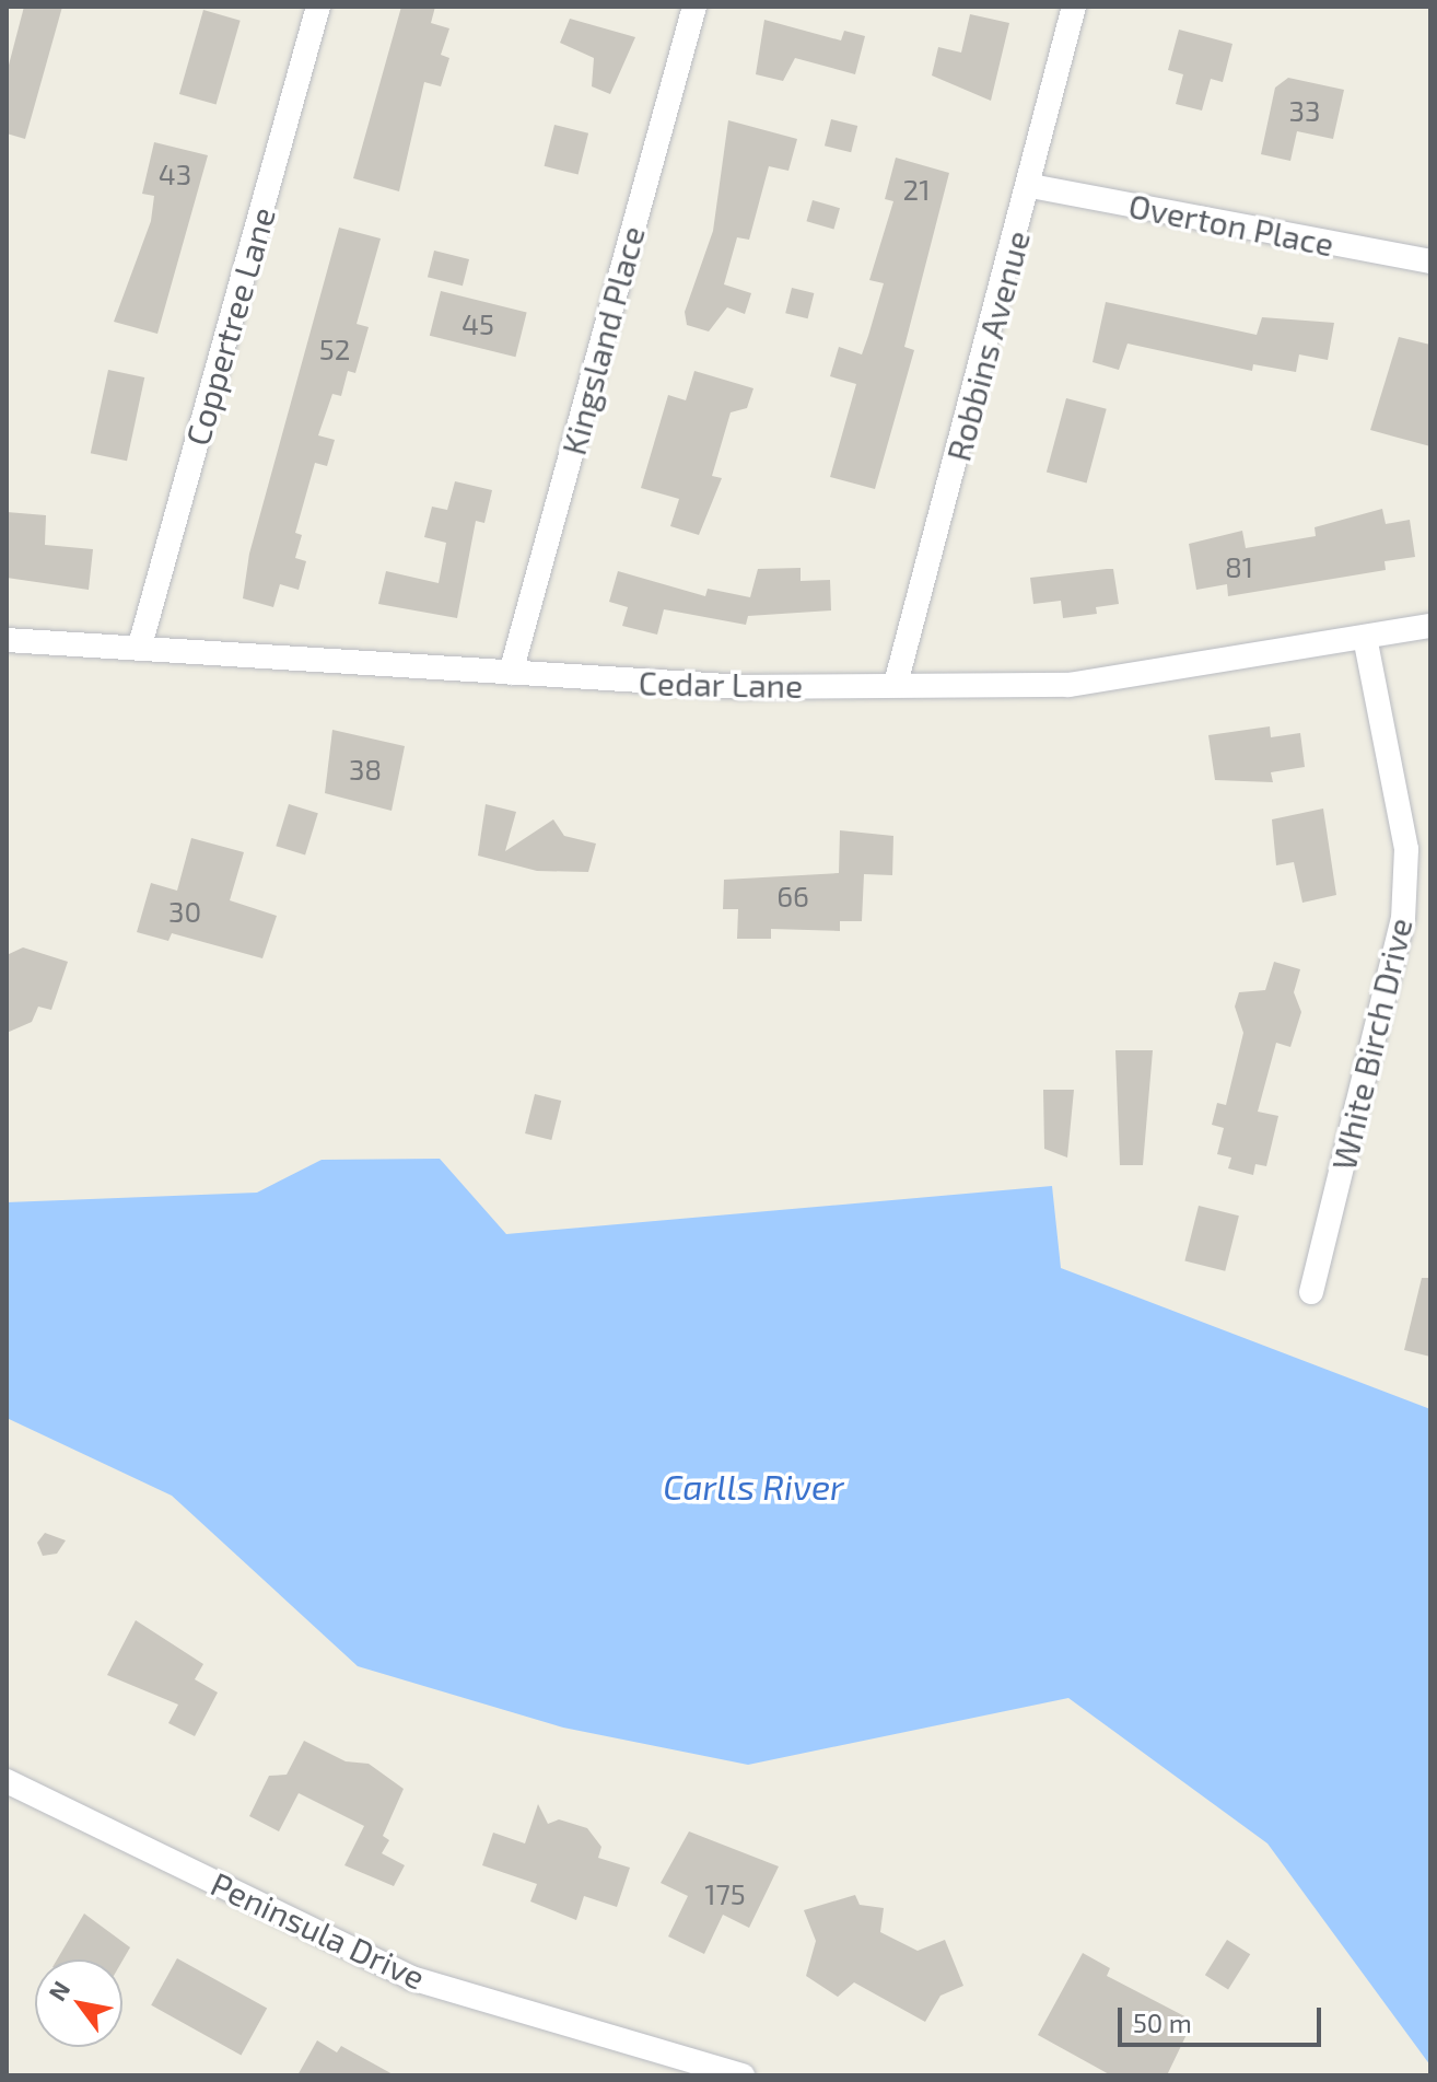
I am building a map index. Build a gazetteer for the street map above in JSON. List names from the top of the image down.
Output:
{
  "streets": {
    "street": [
      "Overton Place",
      "Coppertree Lane",
      "Kingsland Place",
      "Robbins Avenue",
      "Cedar Lane",
      "White Birch Drive",
      "Peninsula Drive"
    ]
  },
  "crossings": [
    ["Overton Place", "Robbins Avenue"],
    ["Coppertree Lane", "Cedar Lane"],
    ["Kingsland Place", "Cedar Lane"],
    ["Robbins Avenue", "Cedar Lane"],
    ["Cedar Lane", "White Birch Drive"]
  ],
  "water": ["Carlls River"],
  "house_numbers": [
    "33",
    "43",
    "21",
    "45",
    "52",
    "81",
    "38",
    "66",
    "30",
    "175"
  ],
  "scale_bar": "50 m",
  "north": "top left"
}
